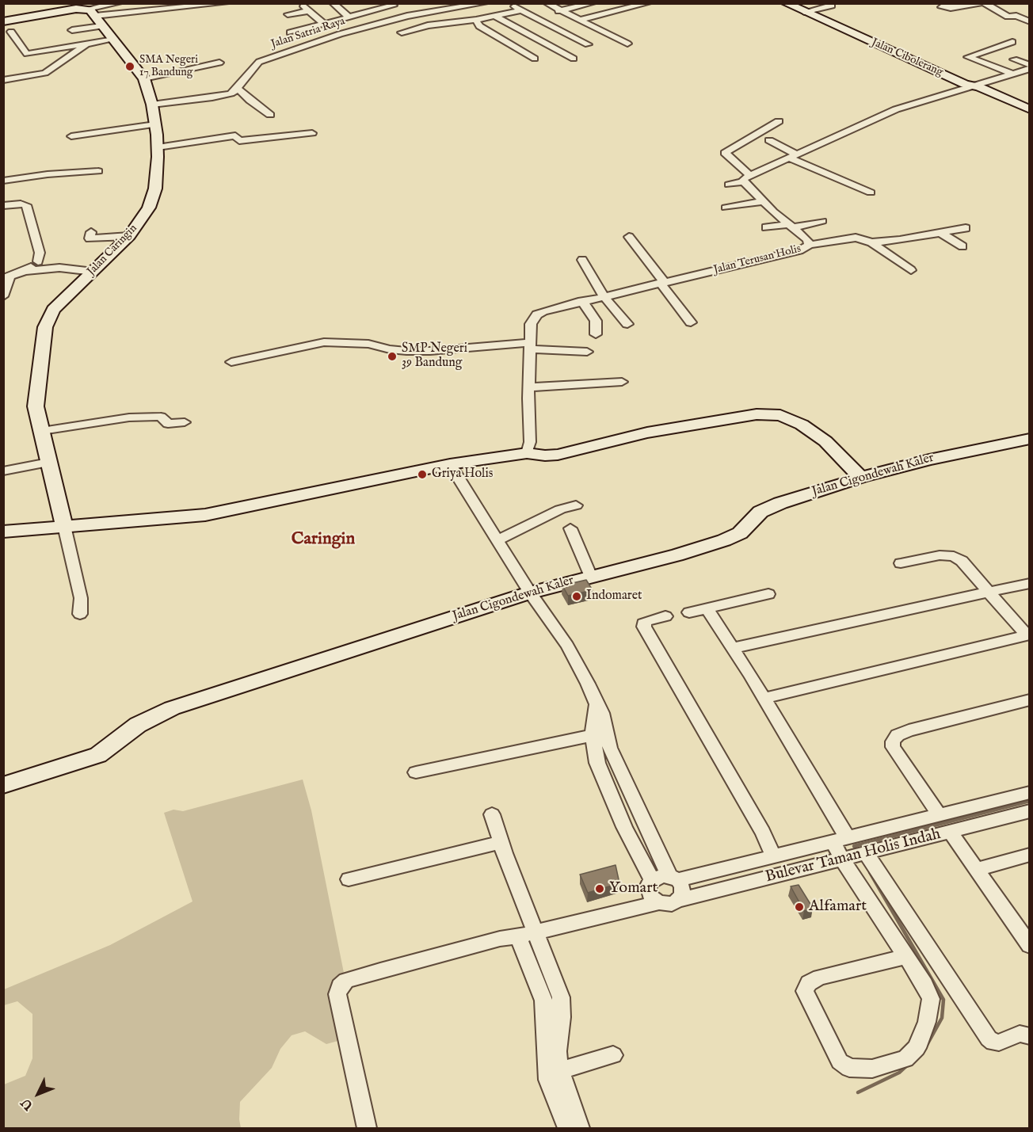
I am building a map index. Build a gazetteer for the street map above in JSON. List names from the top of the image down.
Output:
{
  "streets": {
    "main road": ["Jalan Cibolerang", "Jalan Caringin", "Jalan Cigondewah Kaler"],
    "street": ["Jalan Satria Raya", "Jalan Terusan Holis", "Bulevar Taman Holis Indah"]
  },
  "crossings": [
    ["Jalan Satria Raya", "Jalan Caringin"]
  ],
  "districts": ["Caringin"],
  "places": [
    "SMA Negeri 17 Bandung",
    "SMP Negeri 39 Bandung",
    "Griya Holis",
    "Indomaret",
    "Yomart",
    "Alfamart"
  ],
  "north": "bottom left"
}
